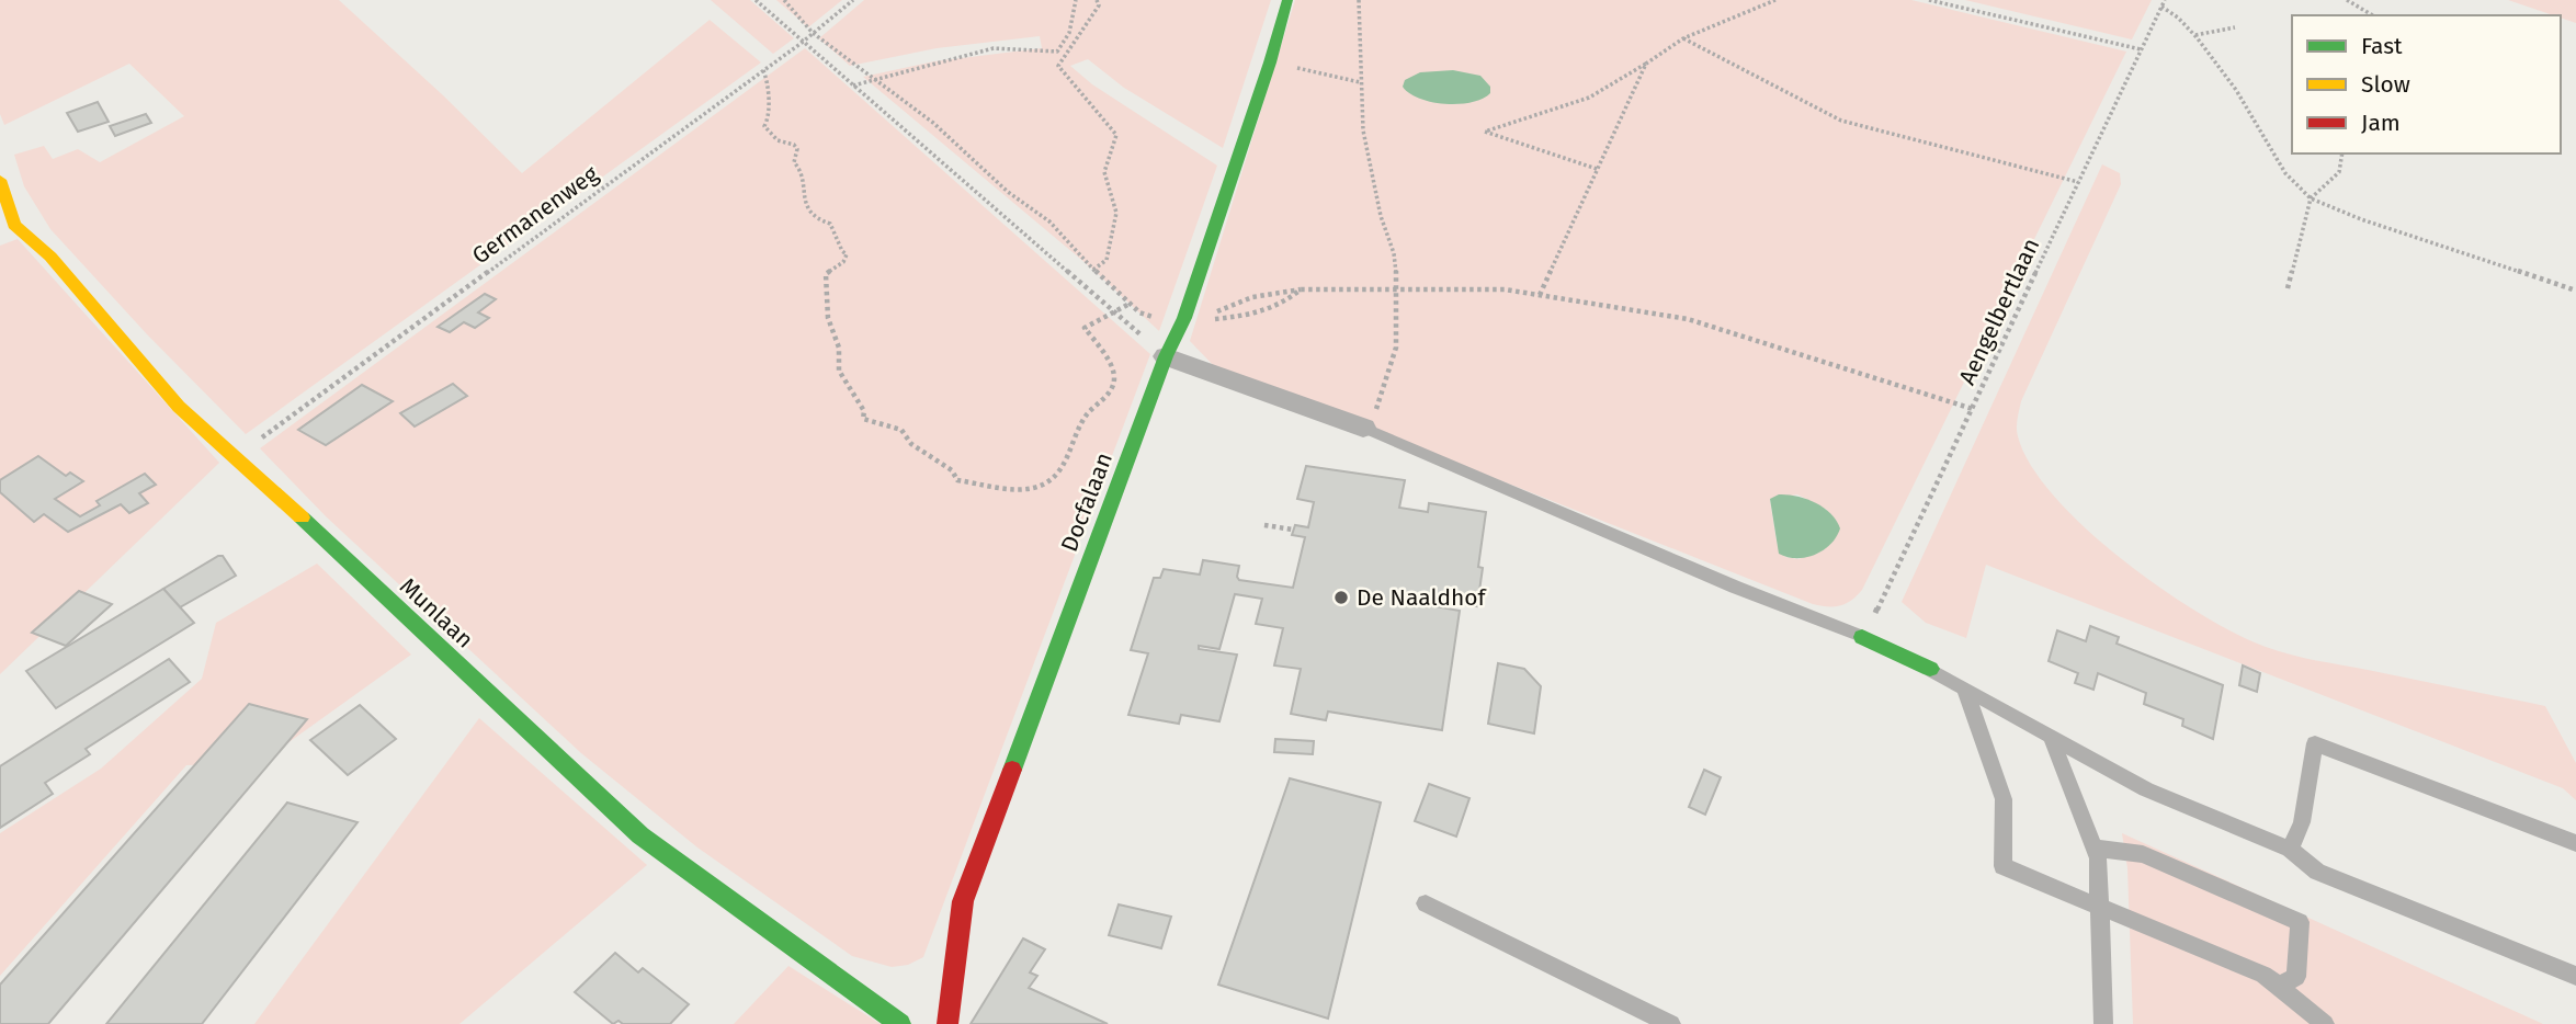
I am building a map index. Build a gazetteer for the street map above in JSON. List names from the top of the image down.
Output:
{
  "streets": {
    "street": ["Docfalaan", "Munlaan"],
    "path": ["Germanenweg", "Aengelbertlaan"]
  },
  "crossings": [
    ["Germanenweg", "Munlaan"]
  ],
  "places": ["De Naaldhof"],
  "legend": ["Fast", "Slow", "Jam"]
}
